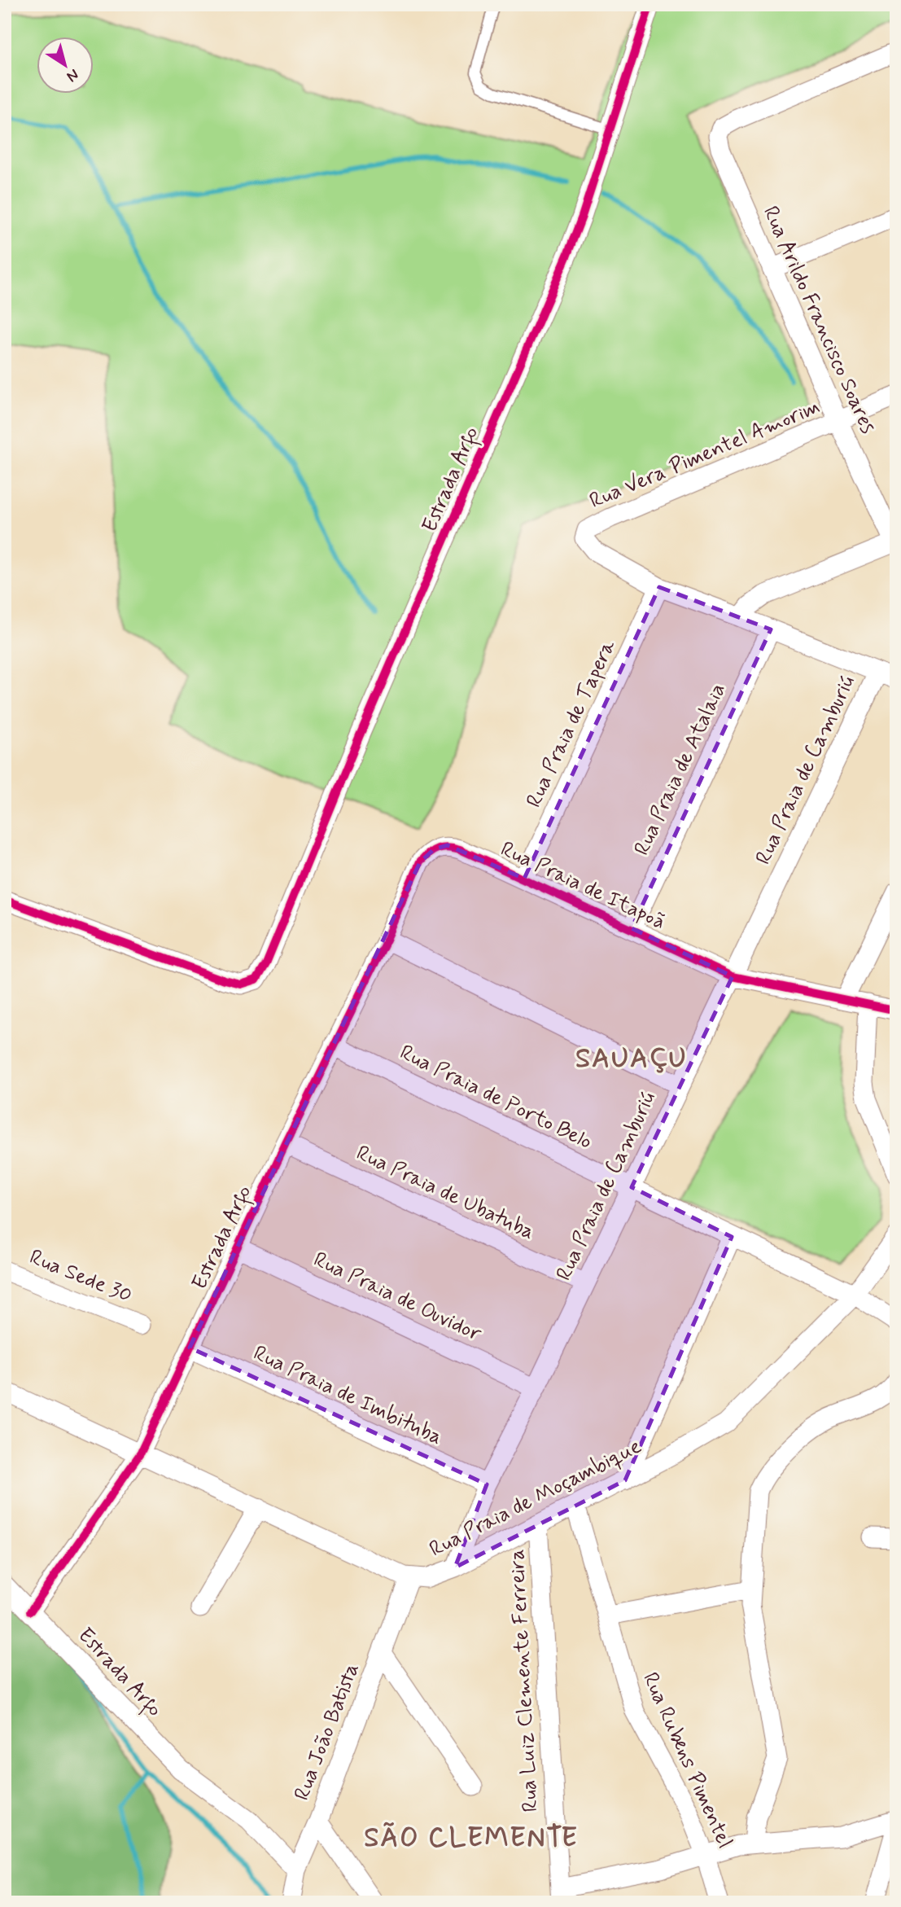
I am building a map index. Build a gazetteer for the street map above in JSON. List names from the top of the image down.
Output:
{
  "streets": {
    "street": [
      "Rua Arildo Francisco Soares",
      "Rua Vera Pimentel Amorim",
      "Estrada Arfo",
      "Rua Praia de Tapera",
      "Rua Praia de Atalaia",
      "Rua Praia de Camburiú",
      "Rua Praia de Itapoã",
      "Rua Praia de Porto Belo",
      "Rua Praia de Ubatuba",
      "Rua Sede 30",
      "Rua Praia de Ouvidor",
      "Rua Praia de Imbituba",
      "Rua Praia de Moçambique",
      "Rua Luiz Clemente Ferreira",
      "Rua João Batista",
      "Rua Rubens Pimentel"
    ]
  },
  "crossings": [
    ["Rua Arildo Francisco Soares", "Rua Vera Pimentel Amorim"],
    ["Rua Vera Pimentel Amorim", "Rua Praia de Tapera"],
    ["Estrada Arfo", "Rua Praia de Itapoã"],
    ["Estrada Arfo", "Rua Praia de Porto Belo"],
    ["Estrada Arfo", "Rua Praia de Ubatuba"],
    ["Estrada Arfo", "Rua Praia de Ouvidor"],
    ["Estrada Arfo", "Rua Praia de Imbituba"],
    ["Estrada Arfo", "Rua Praia de Moçambique"],
    ["Estrada Arfo", "Rua João Batista"],
    ["Rua Praia de Tapera", "Rua Praia de Itapoã"],
    ["Rua Praia de Atalaia", "Rua Praia de Itapoã"],
    ["Rua Praia de Camburiú", "Rua Praia de Itapoã"],
    ["Rua Praia de Camburiú", "Rua Praia de Porto Belo"],
    ["Rua Praia de Camburiú", "Rua Praia de Ubatuba"],
    ["Rua Praia de Camburiú", "Rua Praia de Ouvidor"],
    ["Rua Praia de Camburiú", "Rua Praia de Imbituba"],
    ["Rua Praia de Camburiú", "Rua Praia de Moçambique"],
    ["Rua Praia de Porto Belo", "Rua Praia de Moçambique"],
    ["Rua Praia de Moçambique", "Rua Luiz Clemente Ferreira"],
    ["Rua Praia de Moçambique", "Rua João Batista"],
    ["Rua Praia de Moçambique", "Rua Rubens Pimentel"]
  ],
  "districts": ["SAUAÇU", "SÃO CLEMENTE"],
  "north": "bottom right"
}
